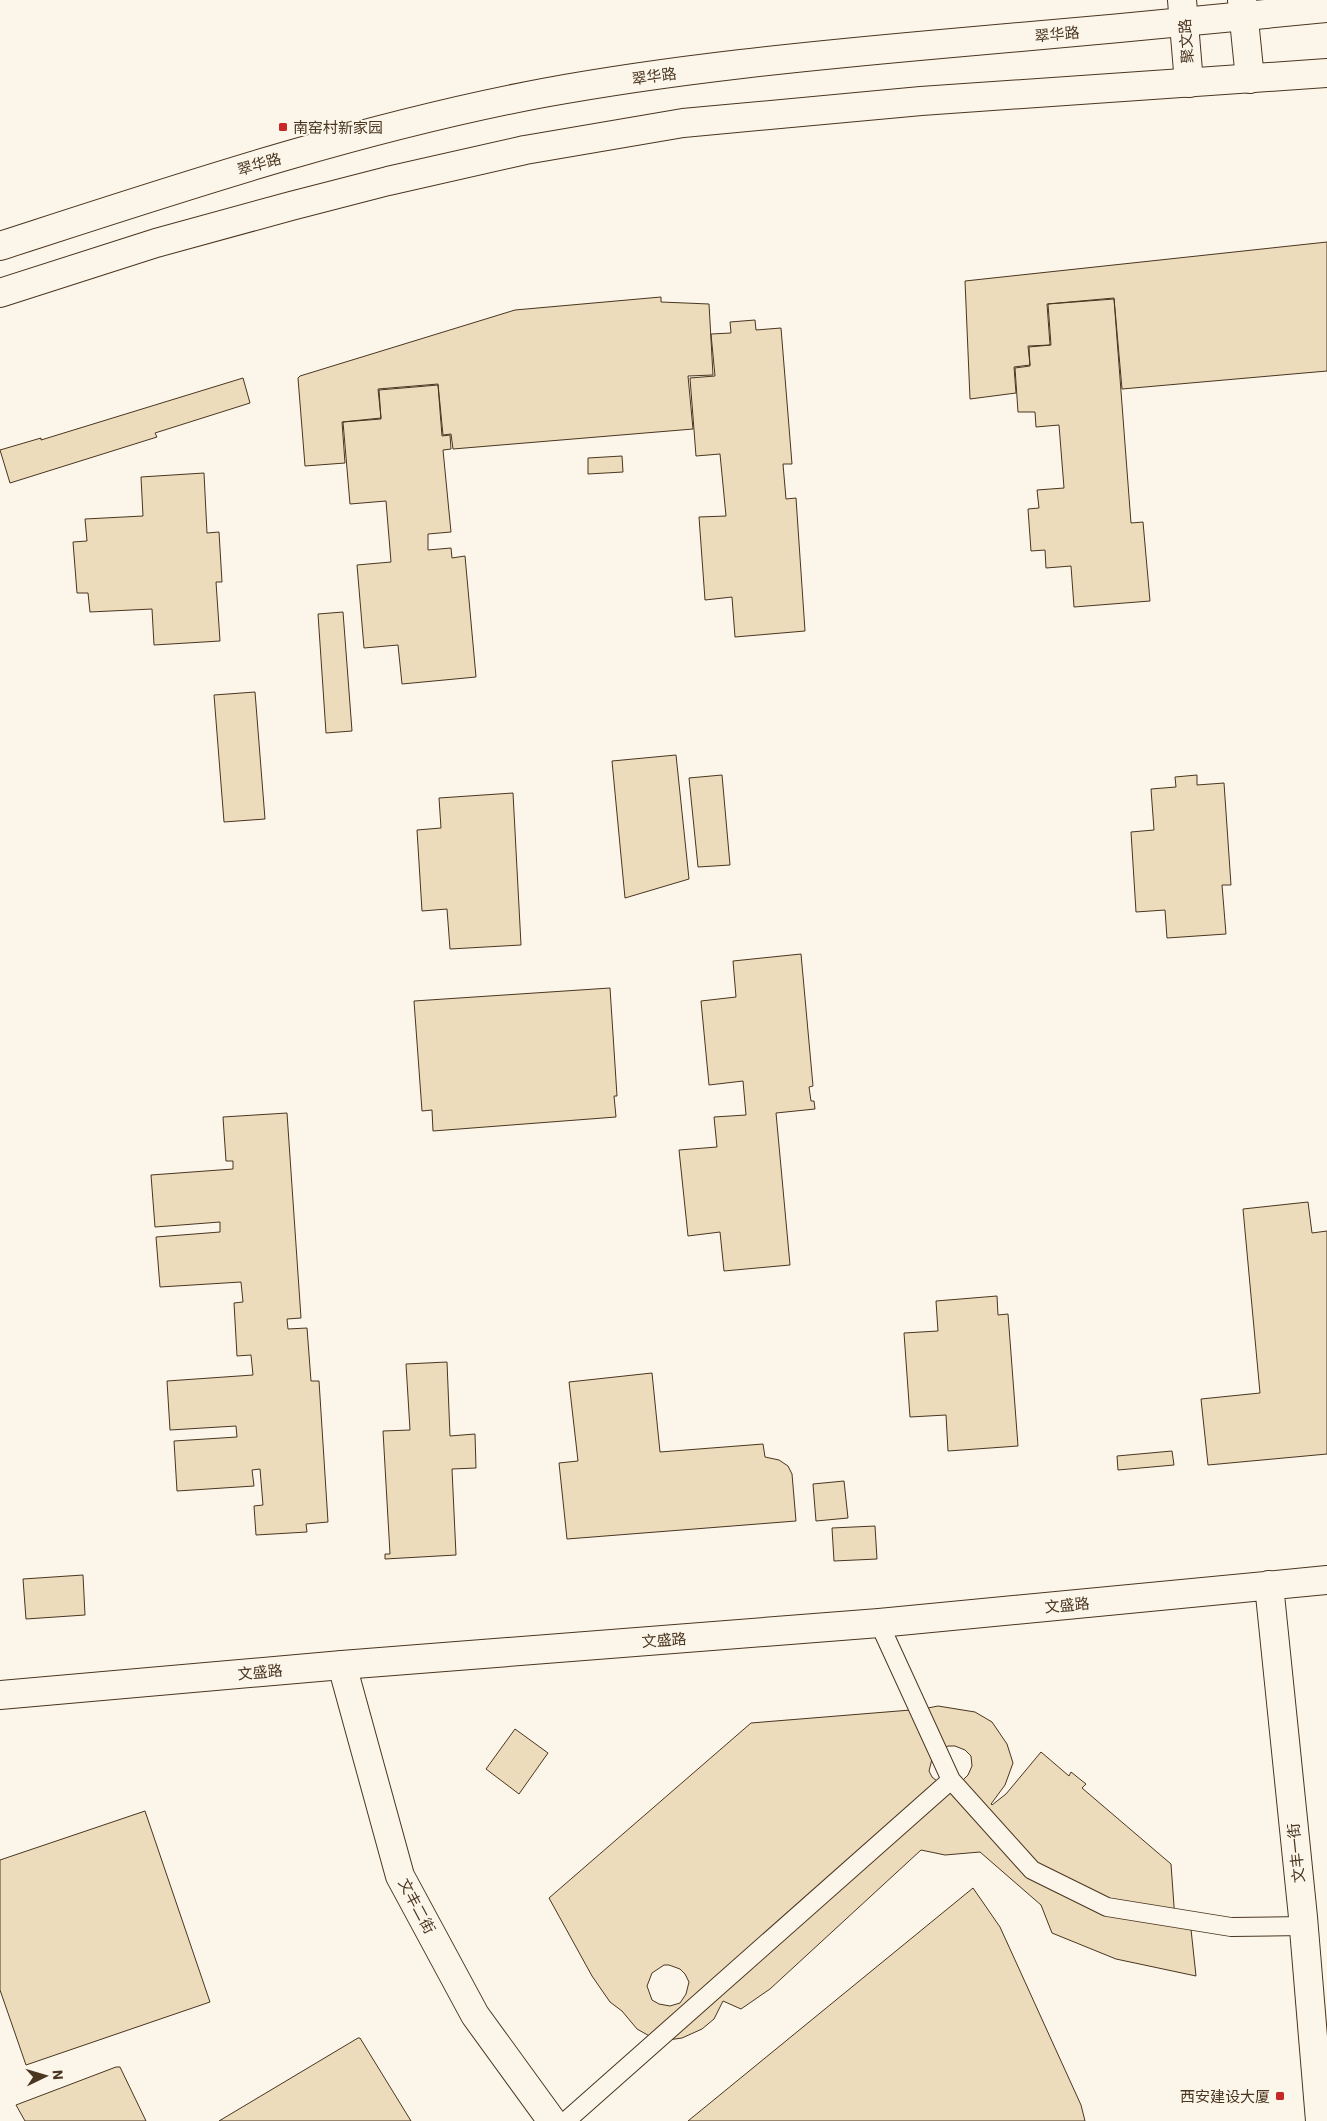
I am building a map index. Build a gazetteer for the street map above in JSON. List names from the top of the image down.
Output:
{
  "streets": {
    "main road": [
      "翠华路",
      "聚文路",
      "文盛路",
      "文丰一街",
      "文丰二街"
    ]
  },
  "crossings": [
    ["翠华路", "聚文路"],
    ["文盛路", "文丰一街"],
    ["文盛路", "文丰二街"]
  ],
  "places": {
    "transit": ["南窑村新家园", "西安建设大厦"]
  },
  "north": "right"
}
